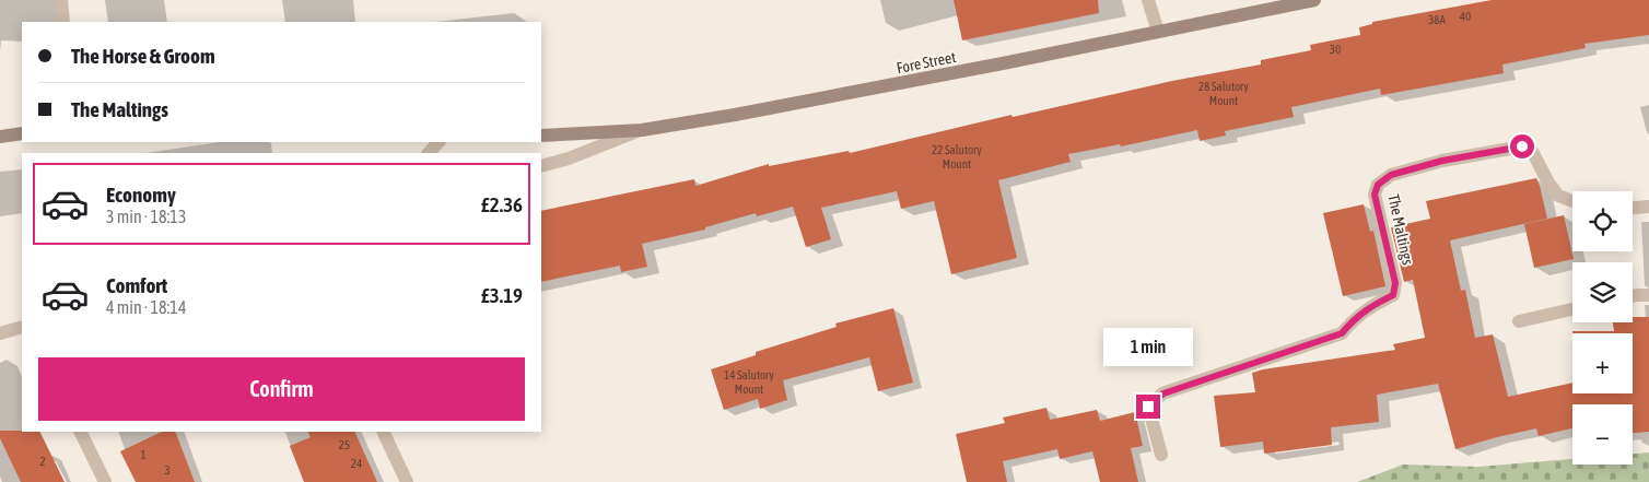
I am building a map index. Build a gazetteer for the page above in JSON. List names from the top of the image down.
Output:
{
  "streets": {
    "main road": ["Fore Street"],
    "street": ["The Maltings"]
  },
  "house_numbers": [
    "40",
    "38A",
    "30",
    "28 Salutory Mount",
    "22 Salutory Mount",
    "14 Salutory Mount",
    "25",
    "1",
    "2",
    "24",
    "3"
  ],
  "page": {
    "banner": ["The Horse & Groom", "The Maltings"],
    "list": [
      {
        "name": "Economy",
        "note": "3 min · 18:13",
        "value": "£2.36"
      },
      {
        "name": "Comfort",
        "note": "4 min · 18:14",
        "value": "£3.19"
      }
    ],
    "map_buttons": ["+", "−"],
    "bubble": "1 min",
    "buttons": "Confirm"
  }
}
